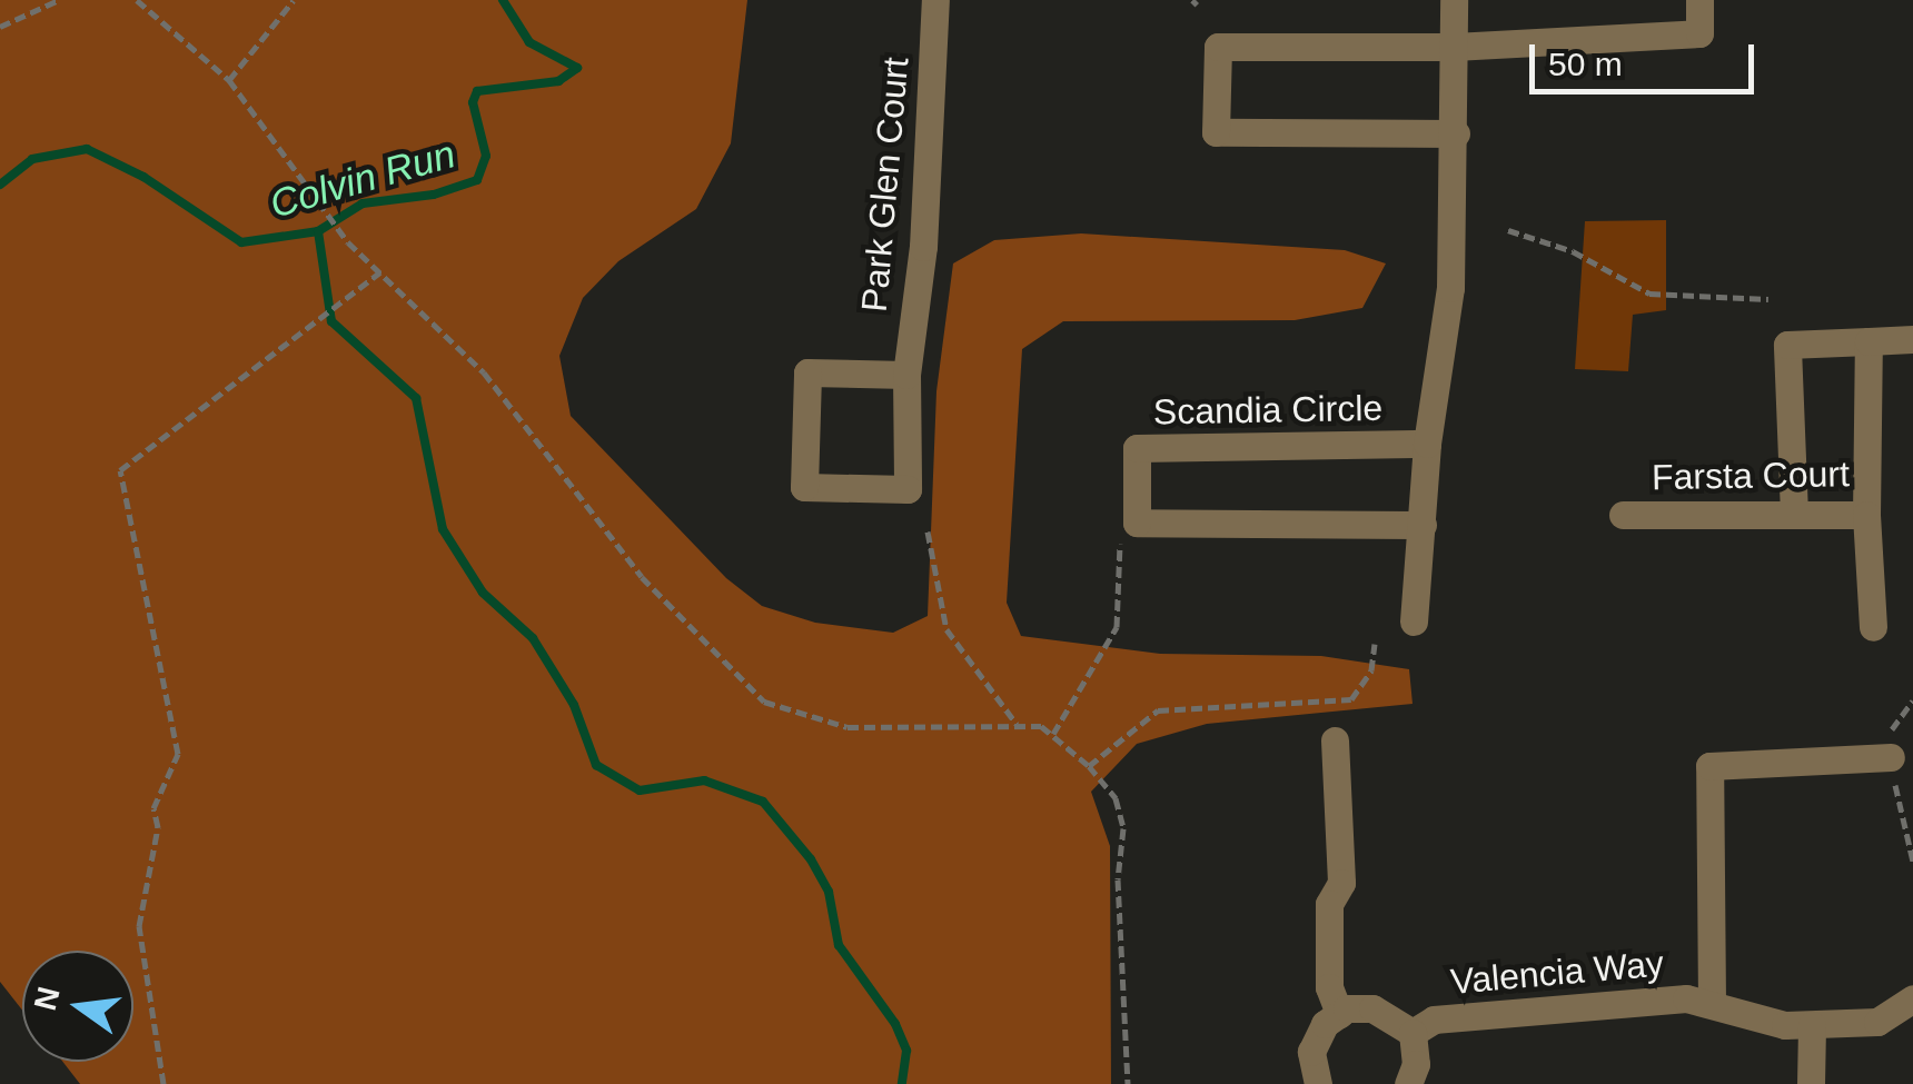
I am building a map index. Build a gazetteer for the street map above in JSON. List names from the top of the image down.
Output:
{
  "streets": {
    "street": [
      "Park Glen Court",
      "Scandia Circle",
      "Farsta Court",
      "Valencia Way"
    ]
  },
  "water": ["Colvin Run"],
  "scale_bar": "50 m",
  "north": "left"
}
